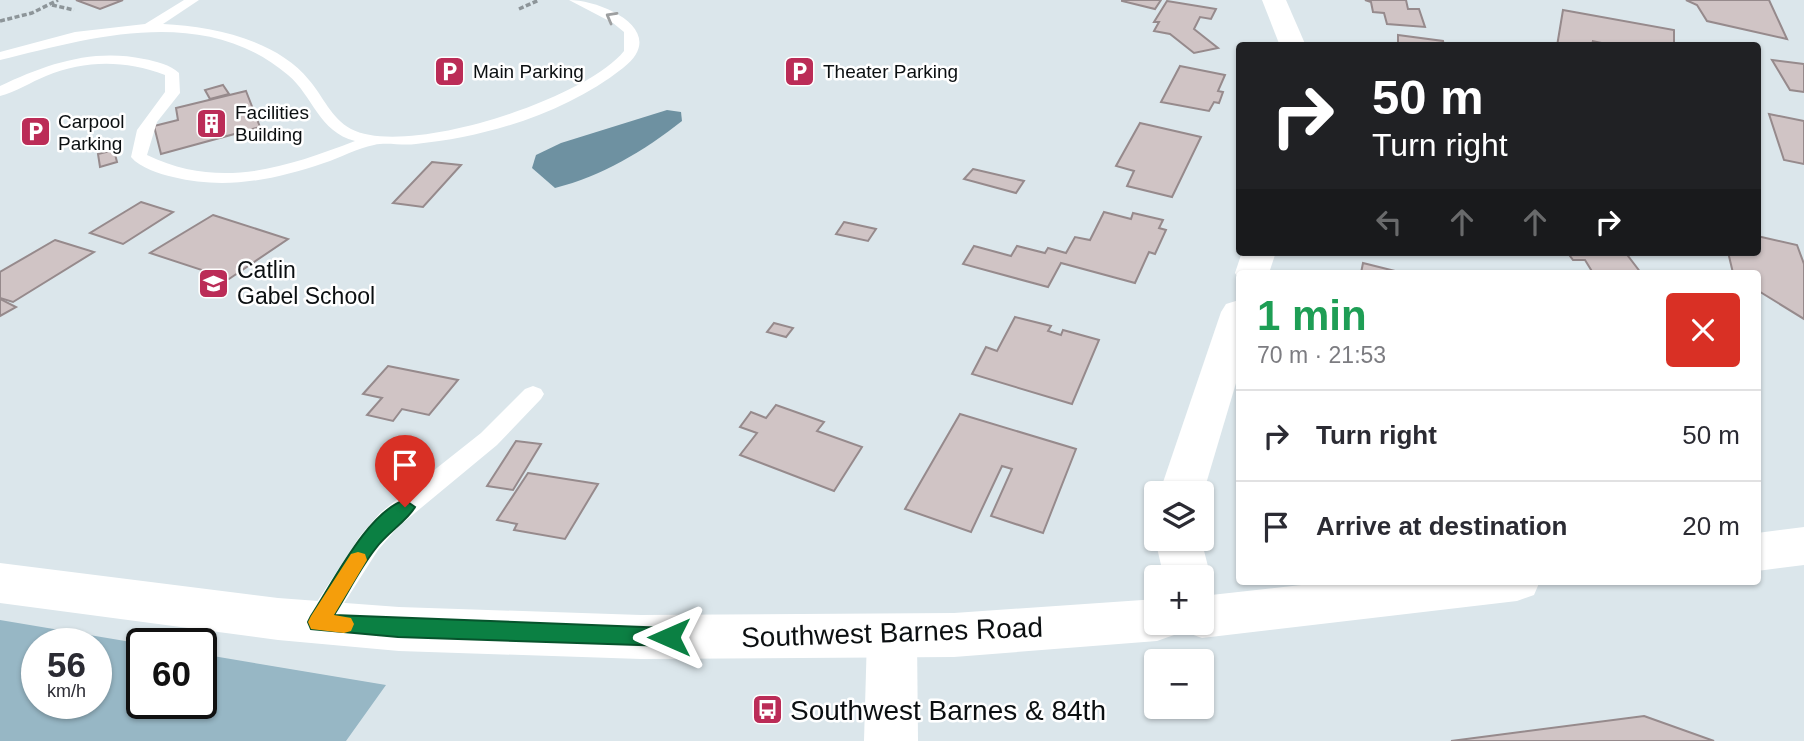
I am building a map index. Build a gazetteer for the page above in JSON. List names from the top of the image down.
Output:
{
  "streets": {
    "main road": ["Southwest Barnes Road"]
  },
  "places": {
    "parking": ["Main Parking", "Theater Parking", "Carpool Parking"],
    "building": ["Facilities Building"],
    "school or university": ["Catlin Gabel School"],
    "bus stop": ["Southwest Barnes & 84th"]
  },
  "page": {
    "turn": ["50 m", "Turn right"],
    "heading": ["1 min", "70 m · 21:53"],
    "list": [
      {
        "name": "Turn right",
        "value": "50 m"
      },
      {
        "name": "Arrive at destination",
        "value": "20 m"
      }
    ],
    "map_buttons": ["+", "−"],
    "speed": "56 km/h",
    "limit": "60"
  }
}
